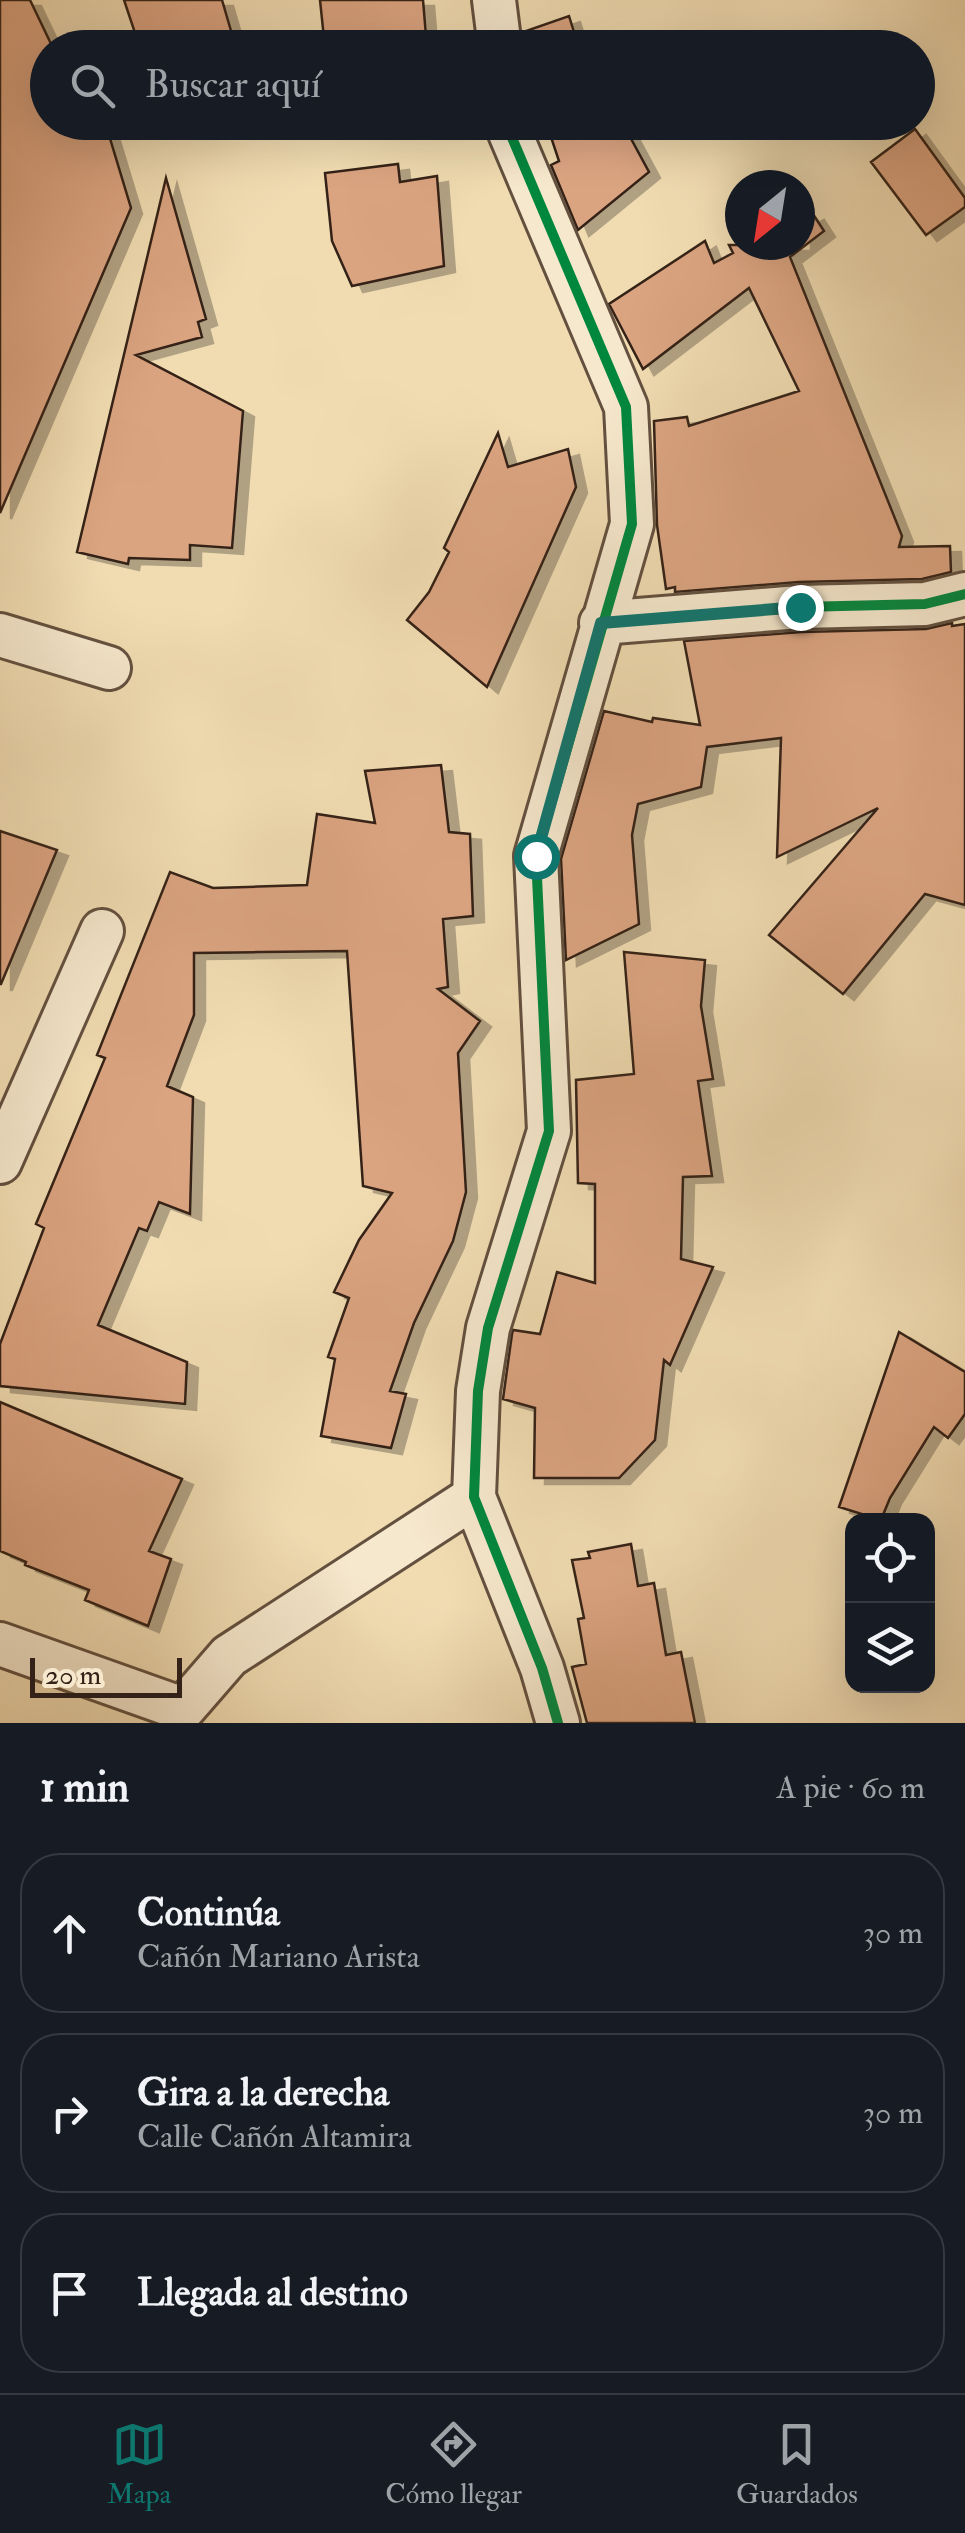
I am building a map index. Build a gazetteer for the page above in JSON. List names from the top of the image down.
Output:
{
  "scale_bar": "20 m",
  "north": "bottom left",
  "page": {
    "search": "Buscar aquí",
    "scale": "20 m",
    "heading": ["1 min", "A pie · 60 m"],
    "list": [
      ["Continúa", "Cañón Mariano Arista", "30 m"],
      ["Gira a la derecha", "Calle Cañón Altamira", "30 m"],
      "Llegada al destino"
    ],
    "nav": ["Mapa", "Cómo llegar", "Guardados"]
  }
}
